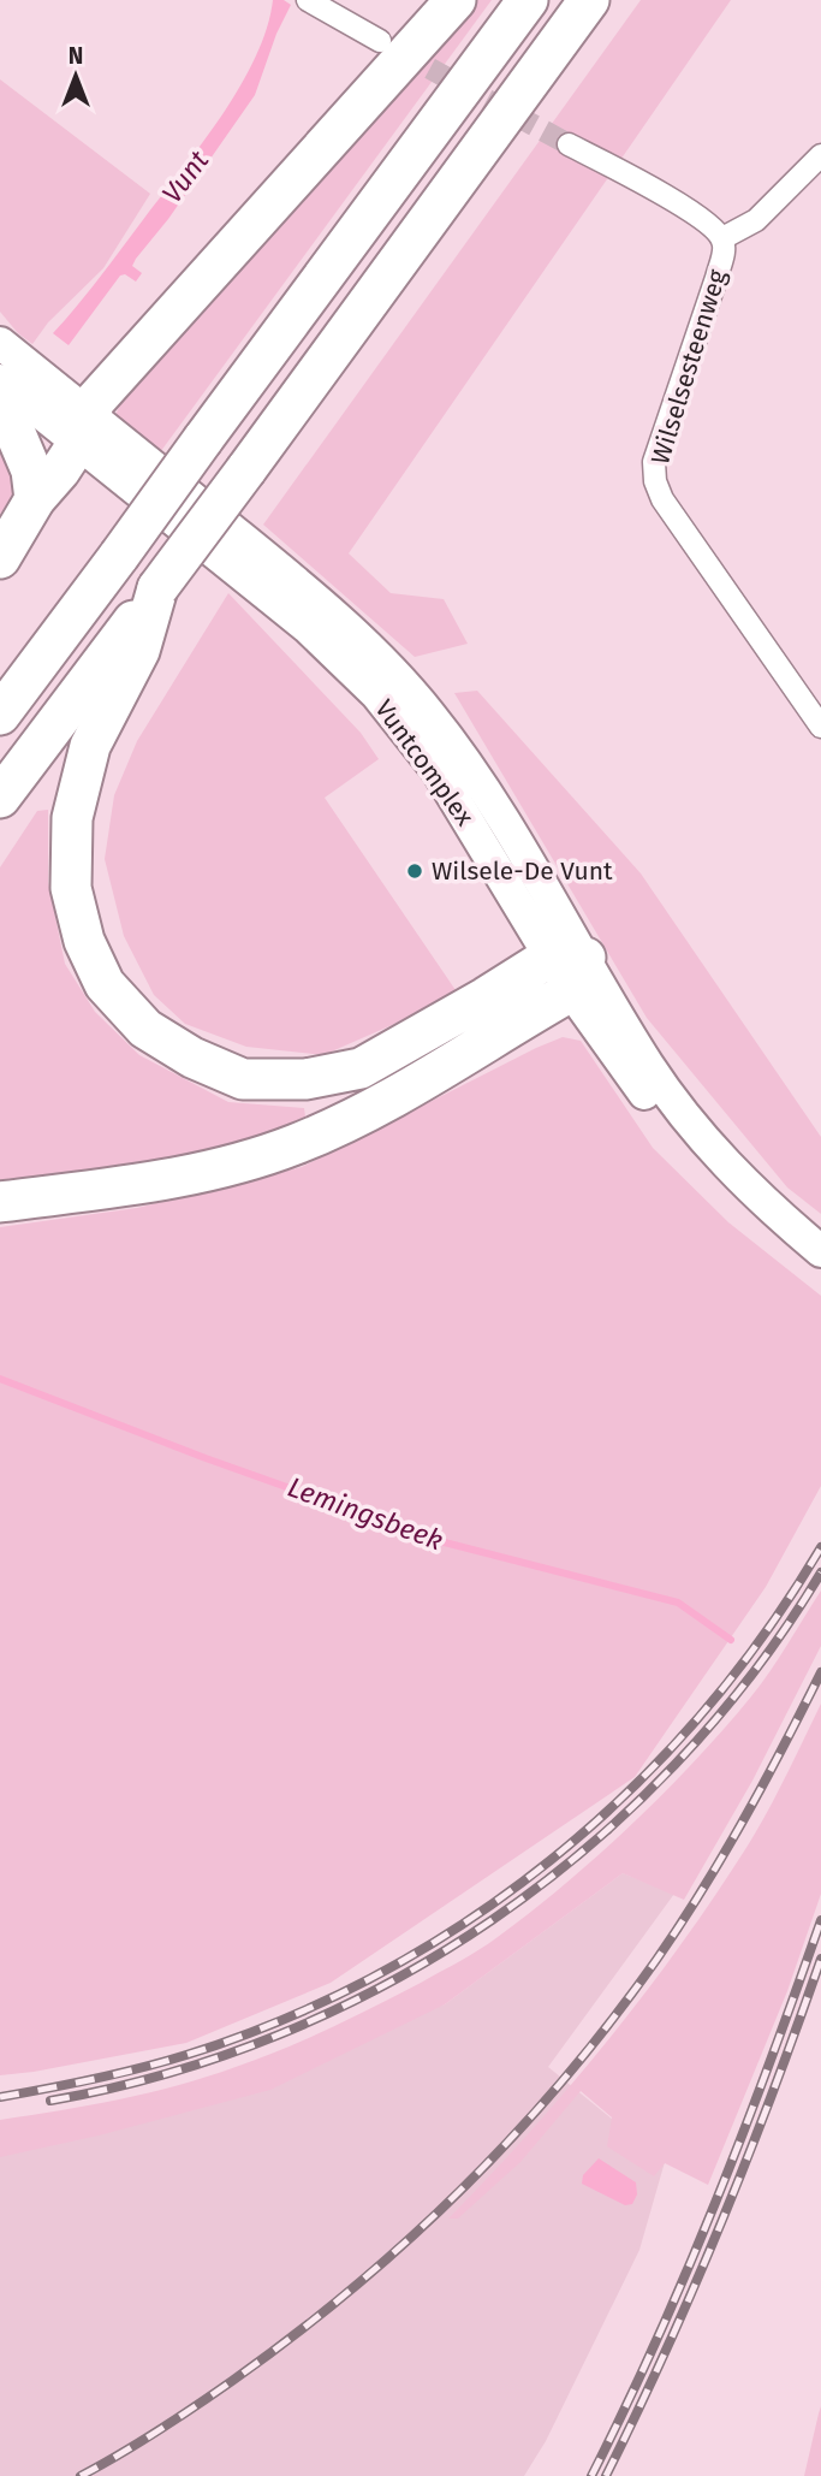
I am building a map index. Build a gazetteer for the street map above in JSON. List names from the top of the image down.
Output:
{
  "streets": {
    "main road": ["Vuntcomplex"],
    "street": ["Wilselsesteenweg"]
  },
  "water": ["Vunt", "Lemingsbeek"],
  "places": ["Wilsele-De Vunt"],
  "north": "top"
}
